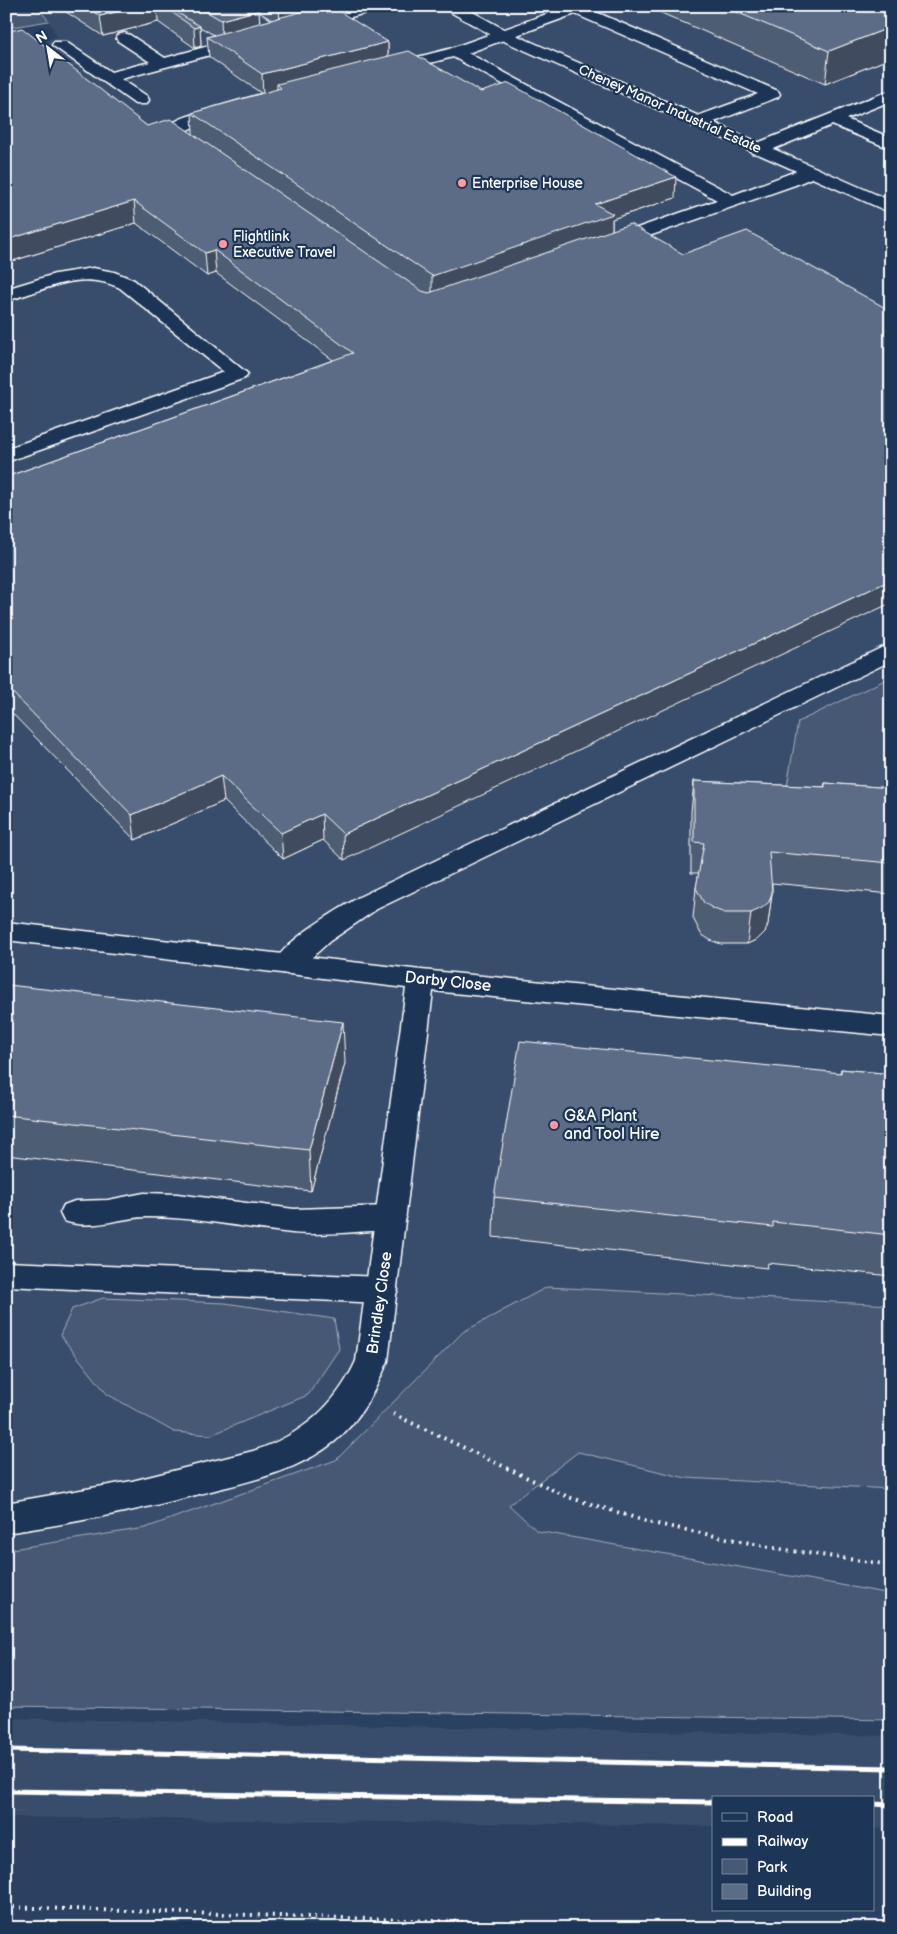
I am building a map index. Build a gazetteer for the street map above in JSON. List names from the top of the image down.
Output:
{
  "streets": {
    "street": ["Cheney Manor Industrial Estate", "Darby Close", "Brindley Close"]
  },
  "crossings": [
    ["Darby Close", "Brindley Close"]
  ],
  "places": ["Enterprise House", "Flightlink Executive Travel", "G&A Plant and Tool Hire"],
  "legend": [
    "Road",
    "Railway",
    "Park",
    "Building"
  ],
  "north": "top left"
}
